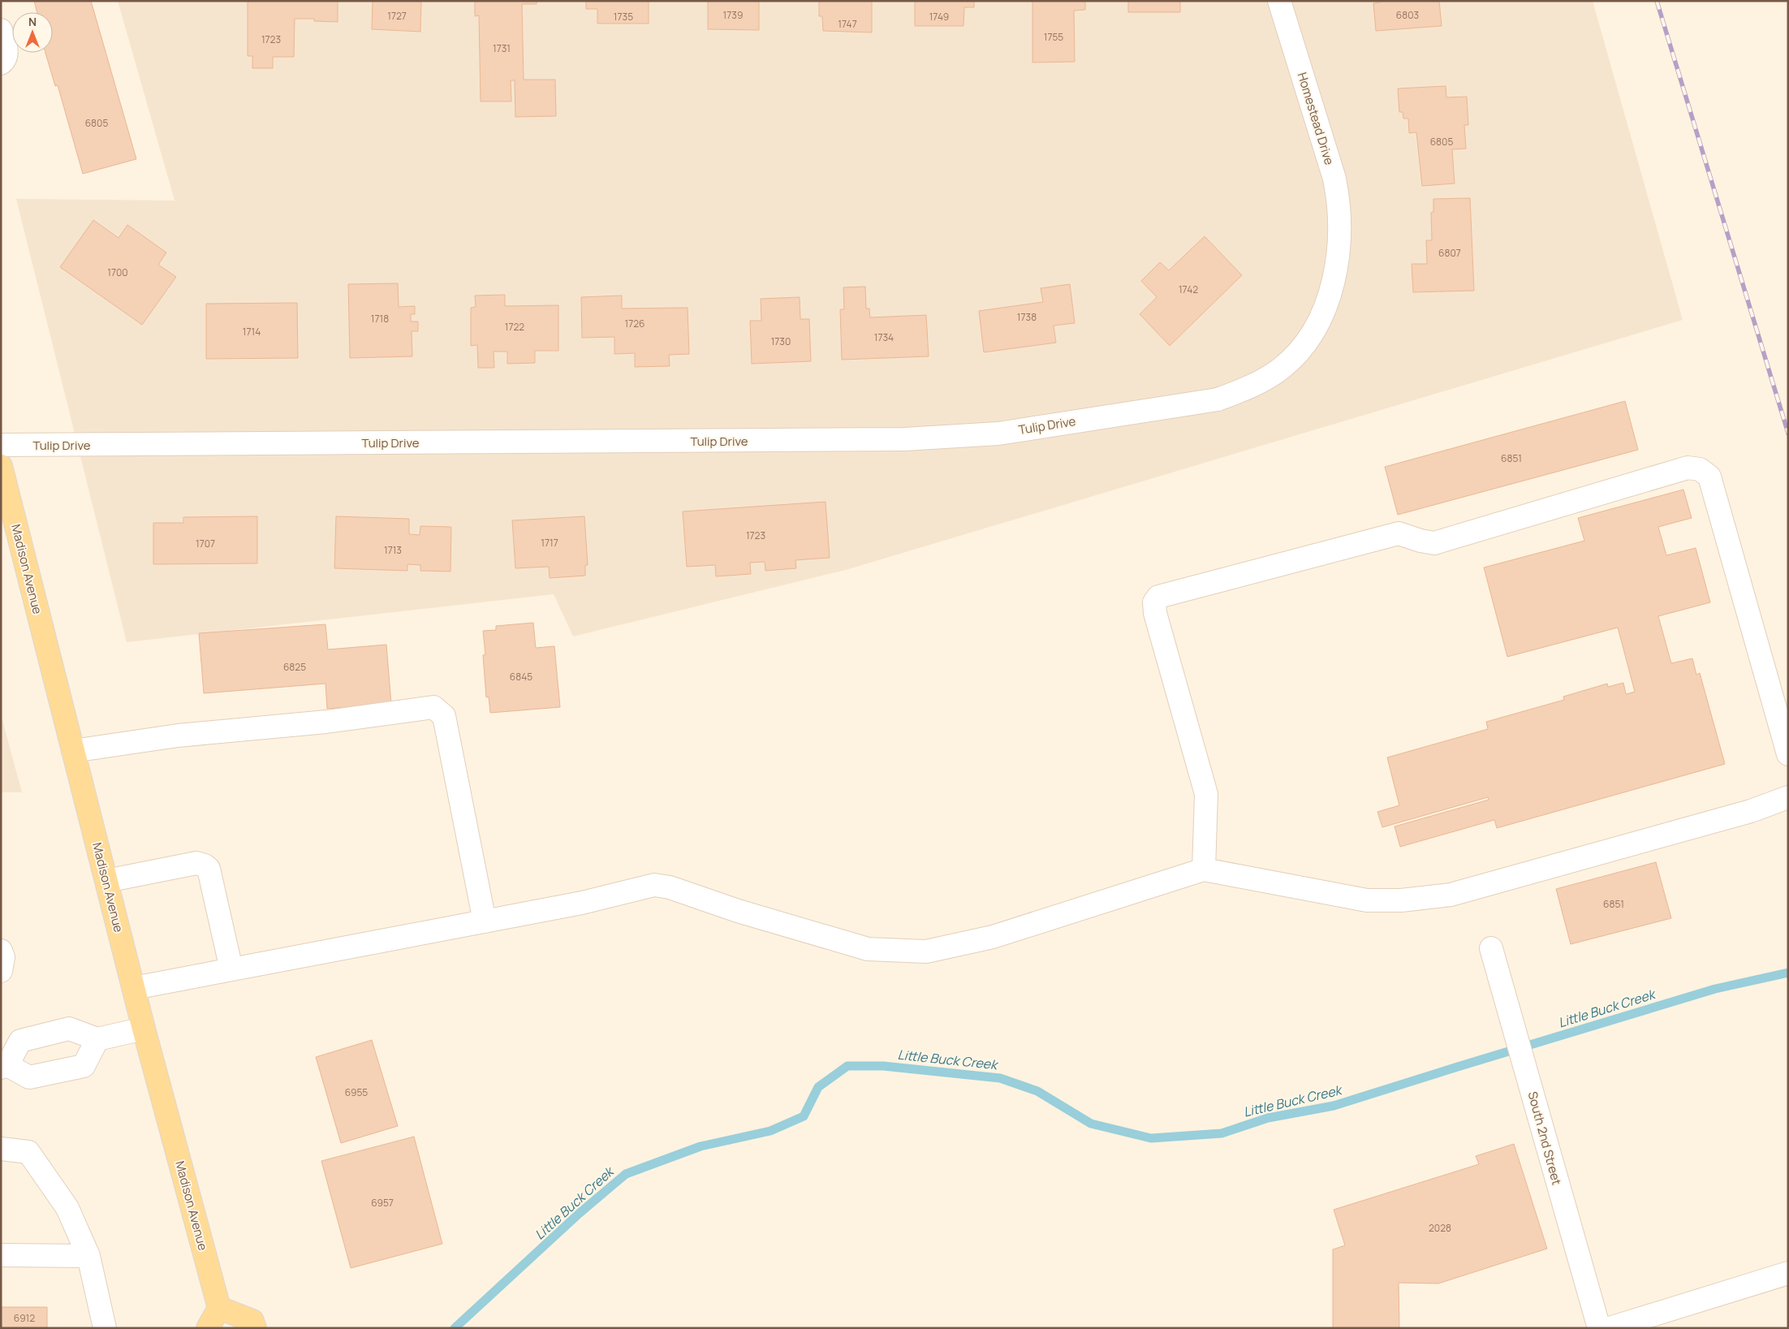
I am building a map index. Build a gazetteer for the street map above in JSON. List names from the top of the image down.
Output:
{
  "streets": {
    "main road": ["Madison Avenue"],
    "street": ["Homestead Drive", "Tulip Drive", "South 2nd Street"]
  },
  "crossings": [
    ["Homestead Drive", "Tulip Drive"]
  ],
  "water": ["Little Buck Creek"],
  "house_numbers": [
    "1739",
    "6803",
    "1727",
    "1735",
    "1749",
    "1747",
    "1755",
    "1723",
    "1731",
    "6805",
    "6805",
    "6807",
    "1700",
    "1742",
    "1738",
    "1718",
    "1726",
    "1722",
    "1714",
    "1734",
    "1730",
    "6851",
    "1723",
    "1717",
    "1707",
    "1713",
    "6825",
    "6845",
    "6851",
    "6955",
    "6957",
    "2028",
    "6912"
  ],
  "north": "top"
}
